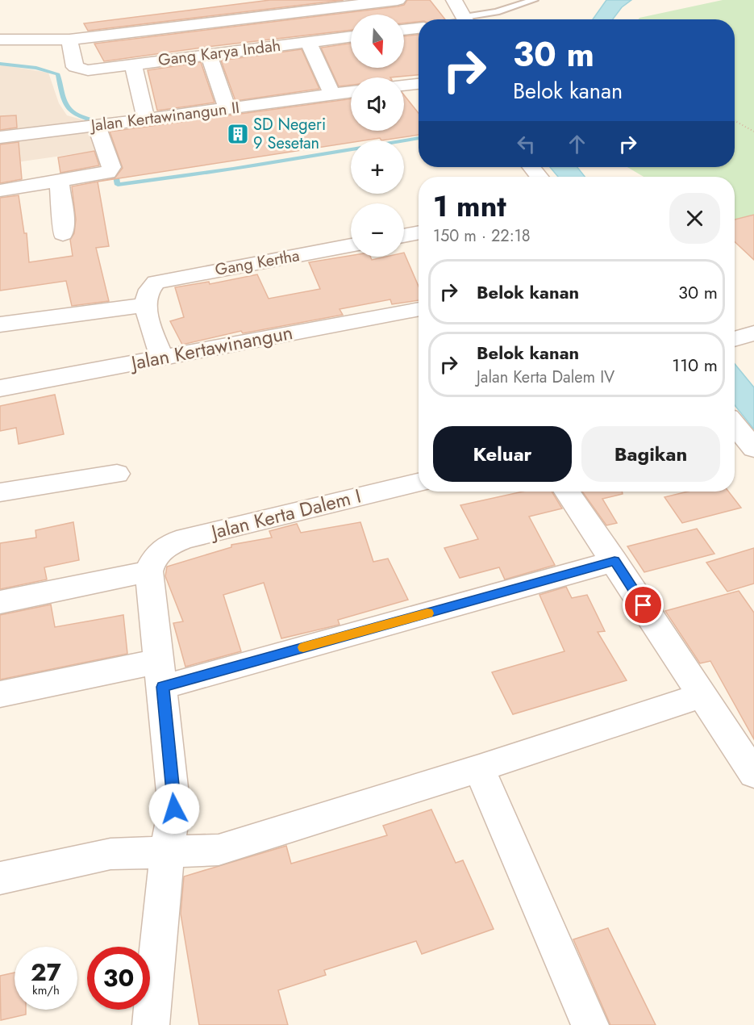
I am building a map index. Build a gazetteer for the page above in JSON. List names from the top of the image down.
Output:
{
  "streets": {
    "street": [
      "Gang Karya Indah",
      "Jalan Kertawinangun II",
      "Gang Kertha",
      "Jalan Kertawinangun",
      "Jalan Kerta Dalem I"
    ]
  },
  "places": {
    "building": ["SD Negeri 9 Sesetan"]
  },
  "north": "bottom",
  "page": {
    "map_buttons": ["+", "−"],
    "turn": ["30 m", "Belok kanan"],
    "heading": ["1 mnt", "150 m · 22:18"],
    "list": [
      {
        "name": "Belok kanan",
        "value": "30 m"
      },
      {
        "name": "Belok kanan",
        "note": "Jalan Kerta Dalem IV",
        "value": "110 m"
      }
    ],
    "buttons": ["Keluar", "Bagikan"],
    "speed": "27 km/h",
    "limit": "30"
  }
}
